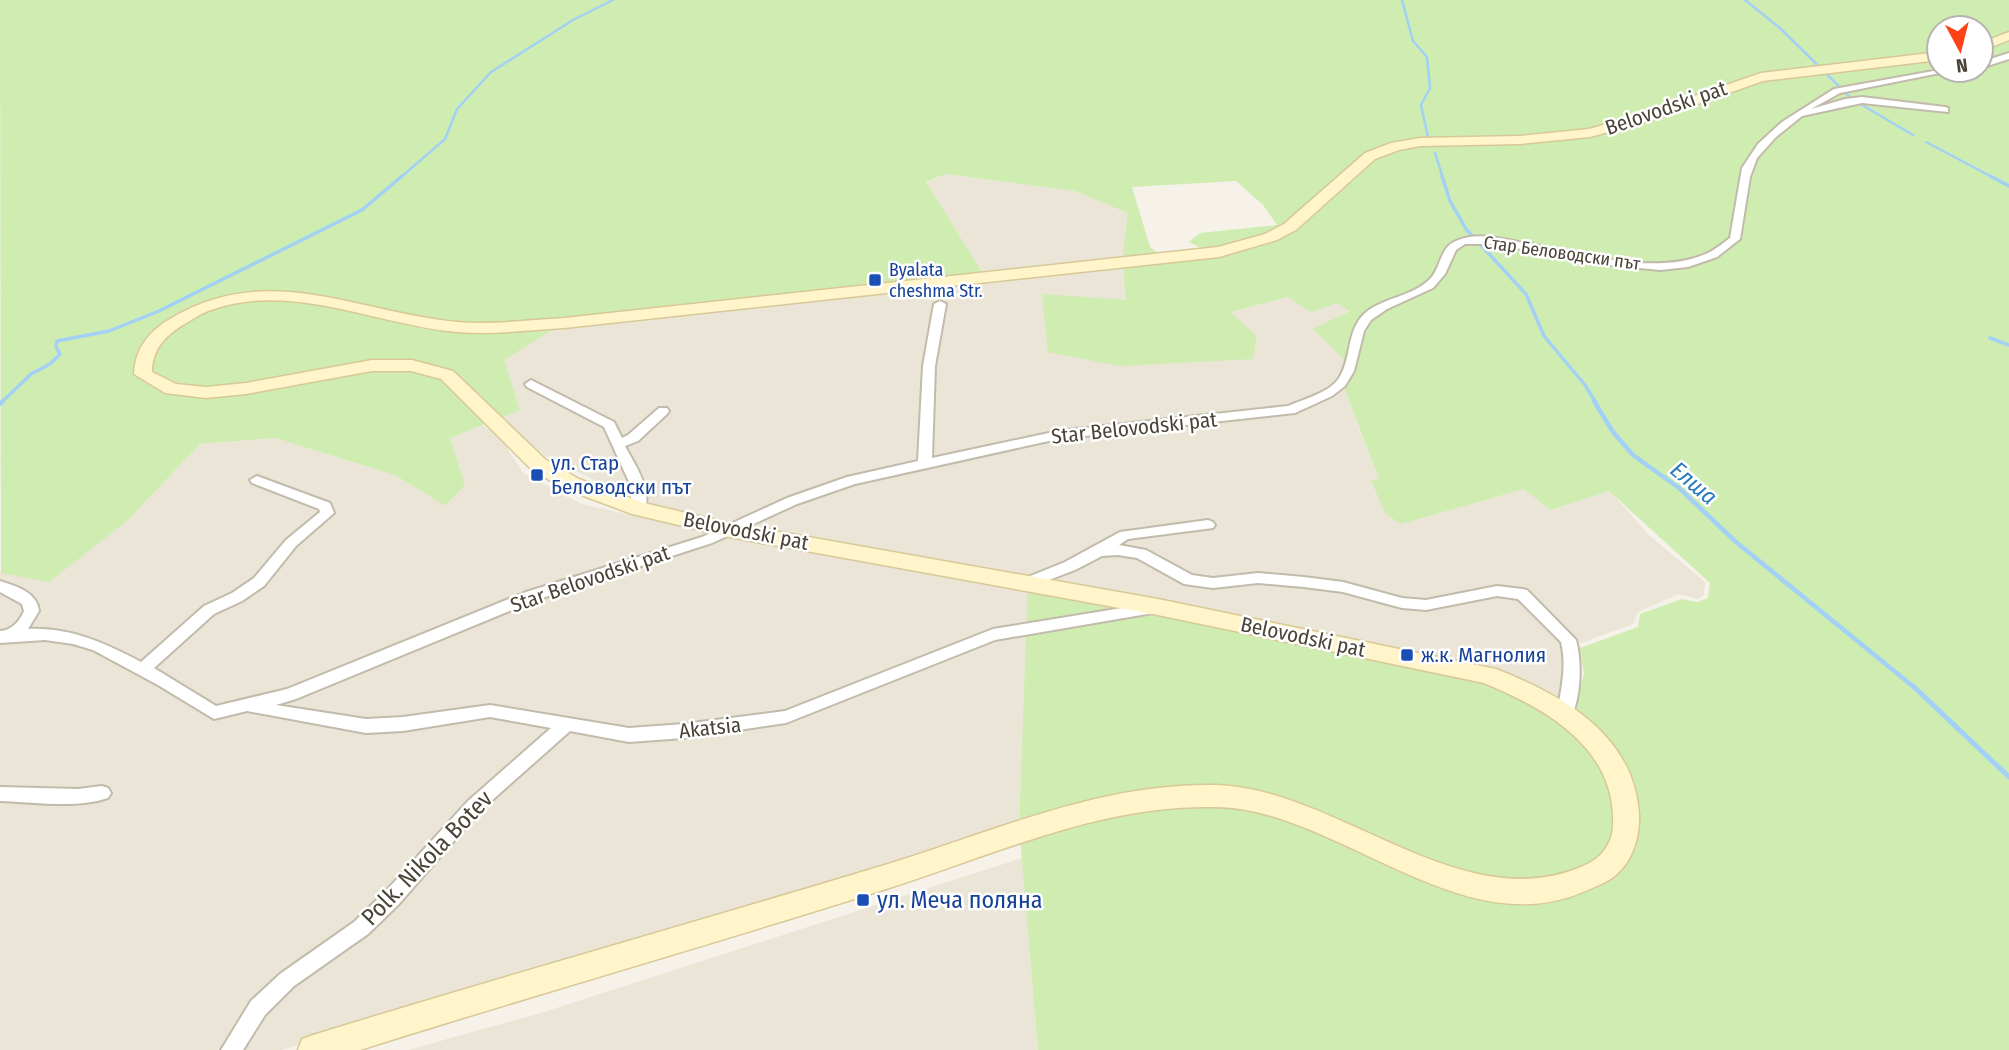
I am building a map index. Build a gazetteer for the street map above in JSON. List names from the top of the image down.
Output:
{
  "streets": {
    "street": [
      "Belovodski pat",
      "Стар Беловодски път",
      "Star Belovodski pat",
      "Akatsia",
      "Polk. Nikola Botev"
    ]
  },
  "crossings": [
    ["Belovodski pat", "Star Belovodski pat"],
    ["Belovodski pat", "Akatsia"],
    ["Стар Беловодски път", "Star Belovodski pat"],
    ["Star Belovodski pat", "Akatsia"],
    ["Akatsia", "Polk. Nikola Botev"]
  ],
  "water": ["Елша"],
  "places": {
    "transit": [
      "Byalata cheshma Str.",
      "ул. Стар Беловодски път",
      "ж.к. Магнолия",
      "ул. Меча поляна"
    ]
  },
  "north": "bottom"
}
